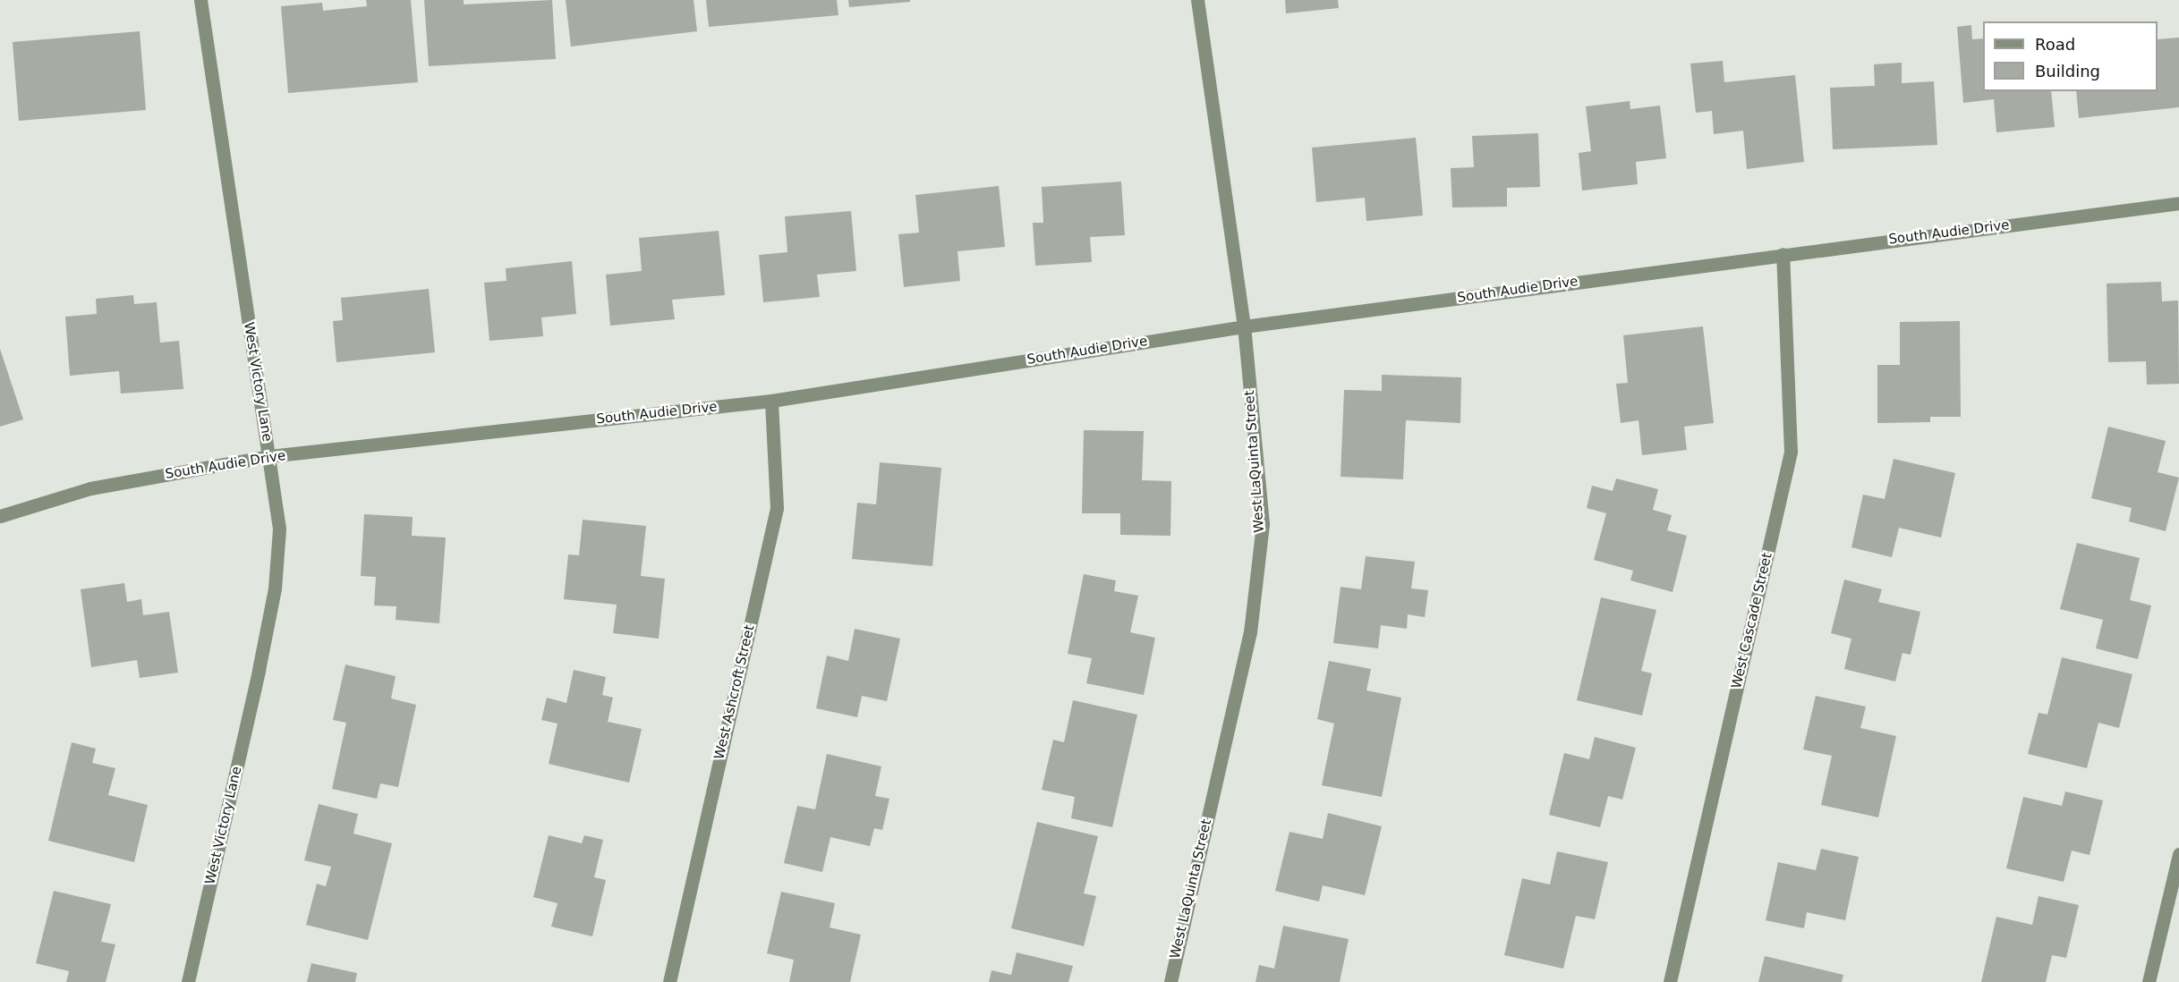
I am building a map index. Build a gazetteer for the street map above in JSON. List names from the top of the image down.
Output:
{
  "streets": {
    "street": [
      "South Audie Drive",
      "West Victory Lane",
      "West LaQuinta Street",
      "West Cascade Street",
      "West Ashcroft Street"
    ]
  },
  "crossings": [
    ["South Audie Drive", "West Victory Lane"],
    ["South Audie Drive", "West LaQuinta Street"],
    ["South Audie Drive", "West Cascade Street"],
    ["South Audie Drive", "West Ashcroft Street"]
  ],
  "legend": ["Road", "Building"]
}
